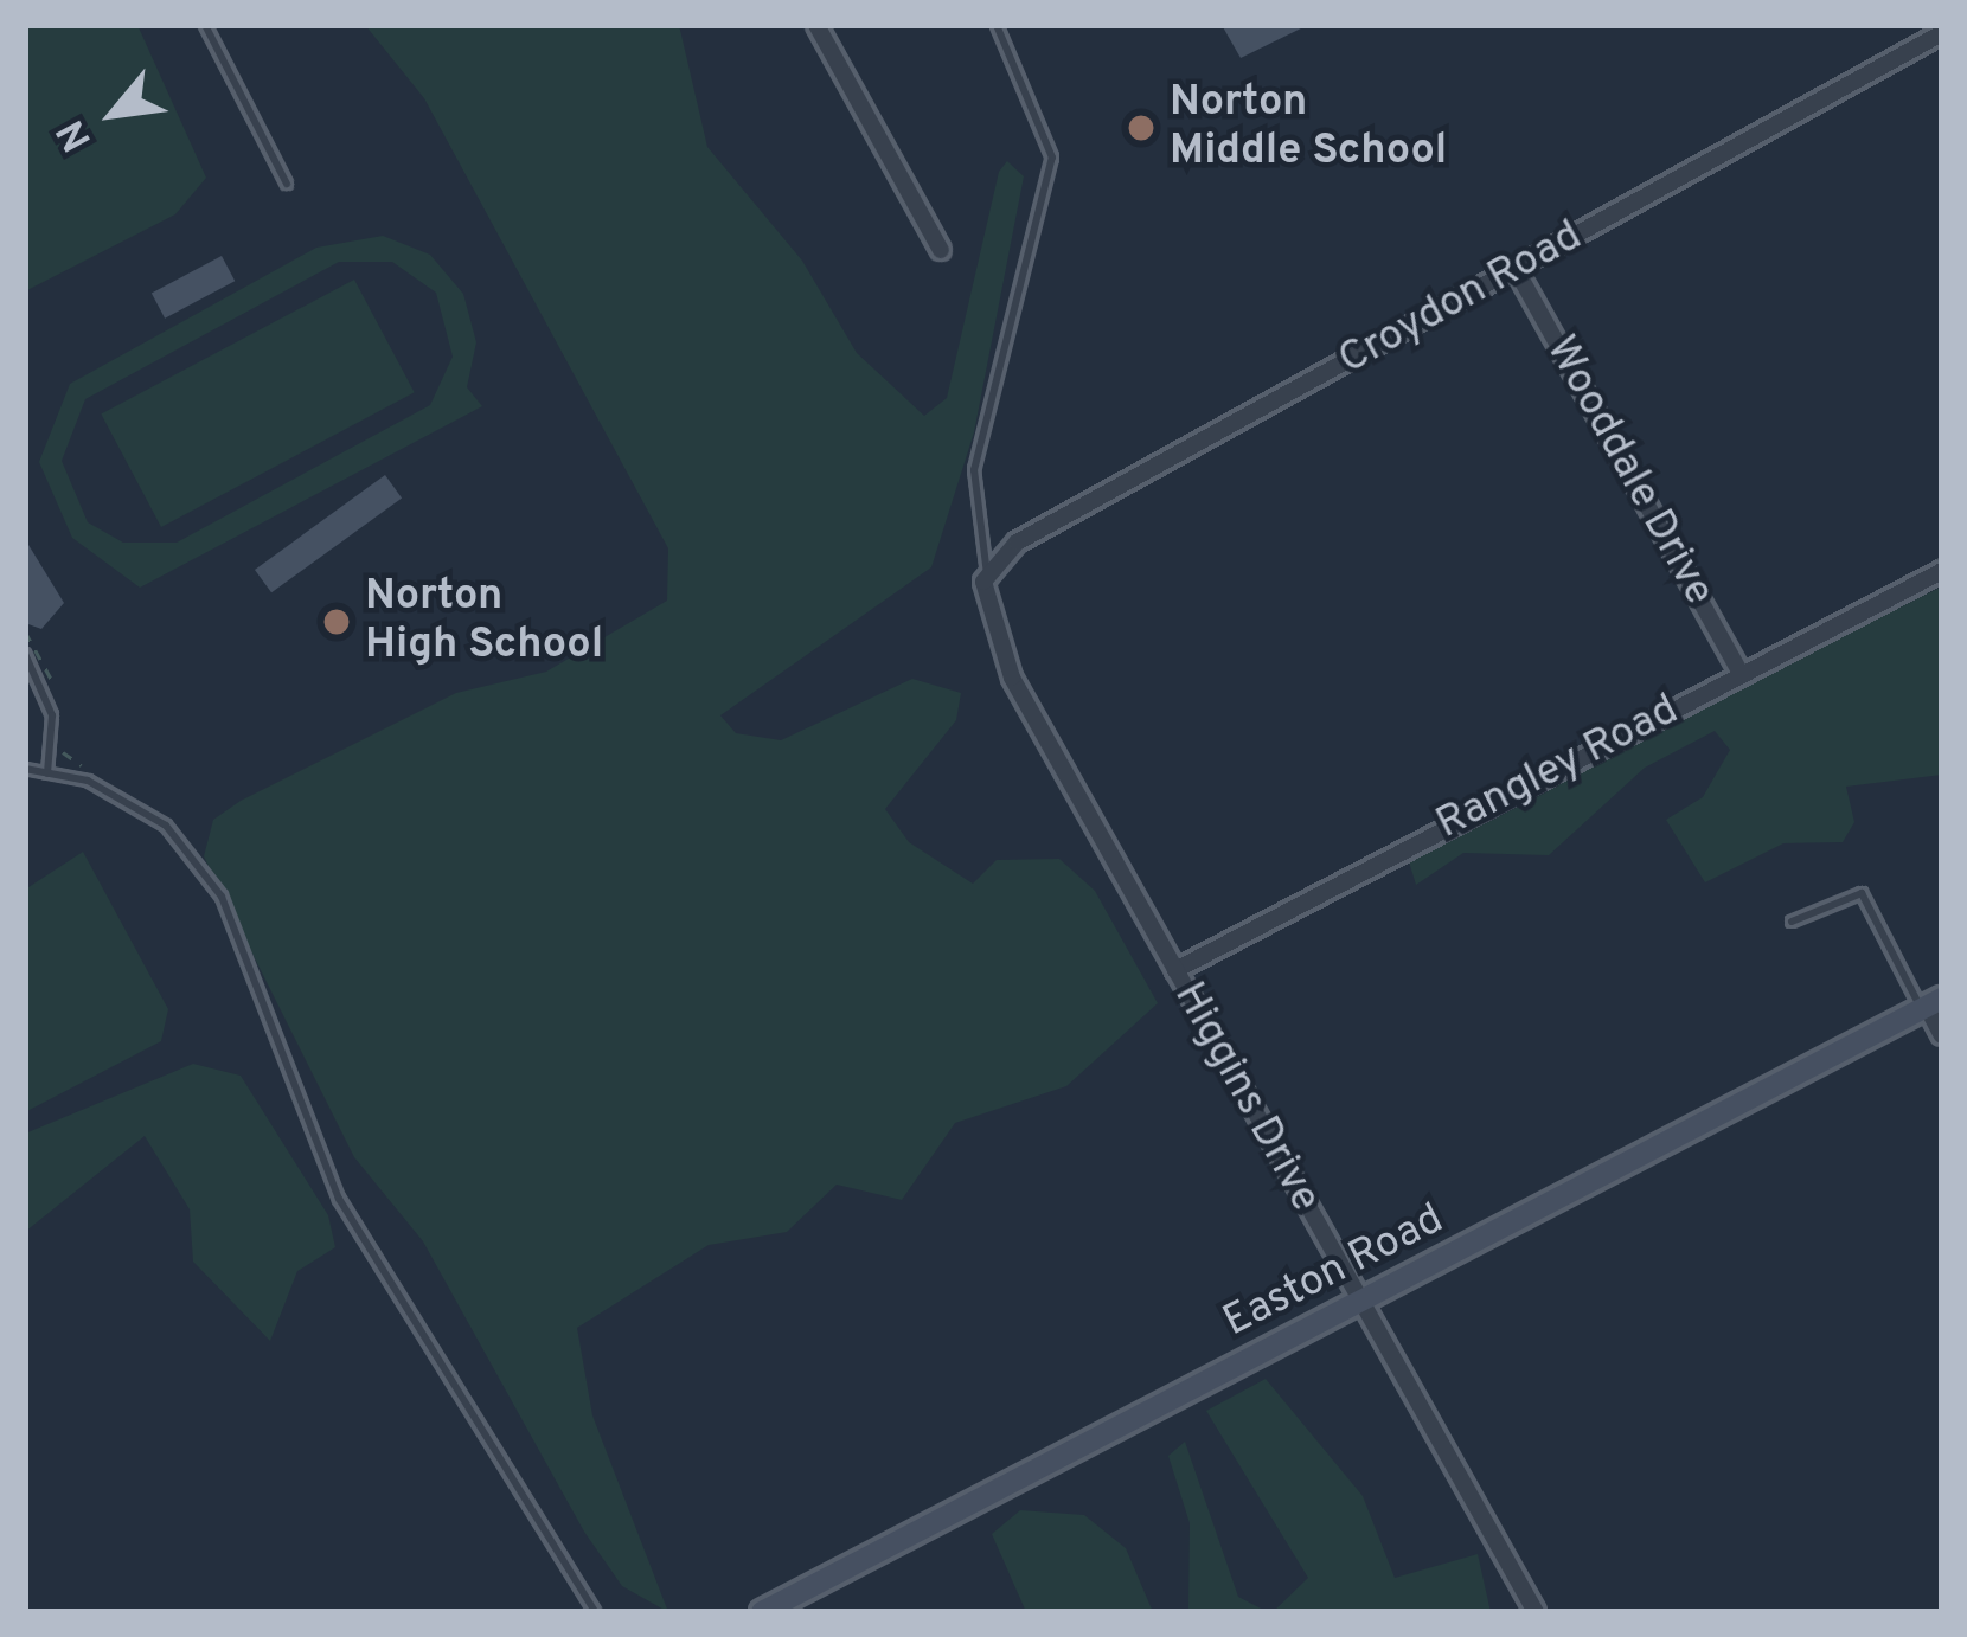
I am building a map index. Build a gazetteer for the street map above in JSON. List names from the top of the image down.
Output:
{
  "streets": {
    "street": [
      "Croydon Road",
      "Wooddale Drive",
      "Rangley Road",
      "Higgins Drive",
      "Easton Road"
    ]
  },
  "crossings": [
    ["Croydon Road", "Wooddale Drive"],
    ["Croydon Road", "Higgins Drive"],
    ["Wooddale Drive", "Rangley Road"],
    ["Rangley Road", "Higgins Drive"],
    ["Higgins Drive", "Easton Road"]
  ],
  "places": ["Norton Middle School", "Norton High School"],
  "north": "bottom left"
}
